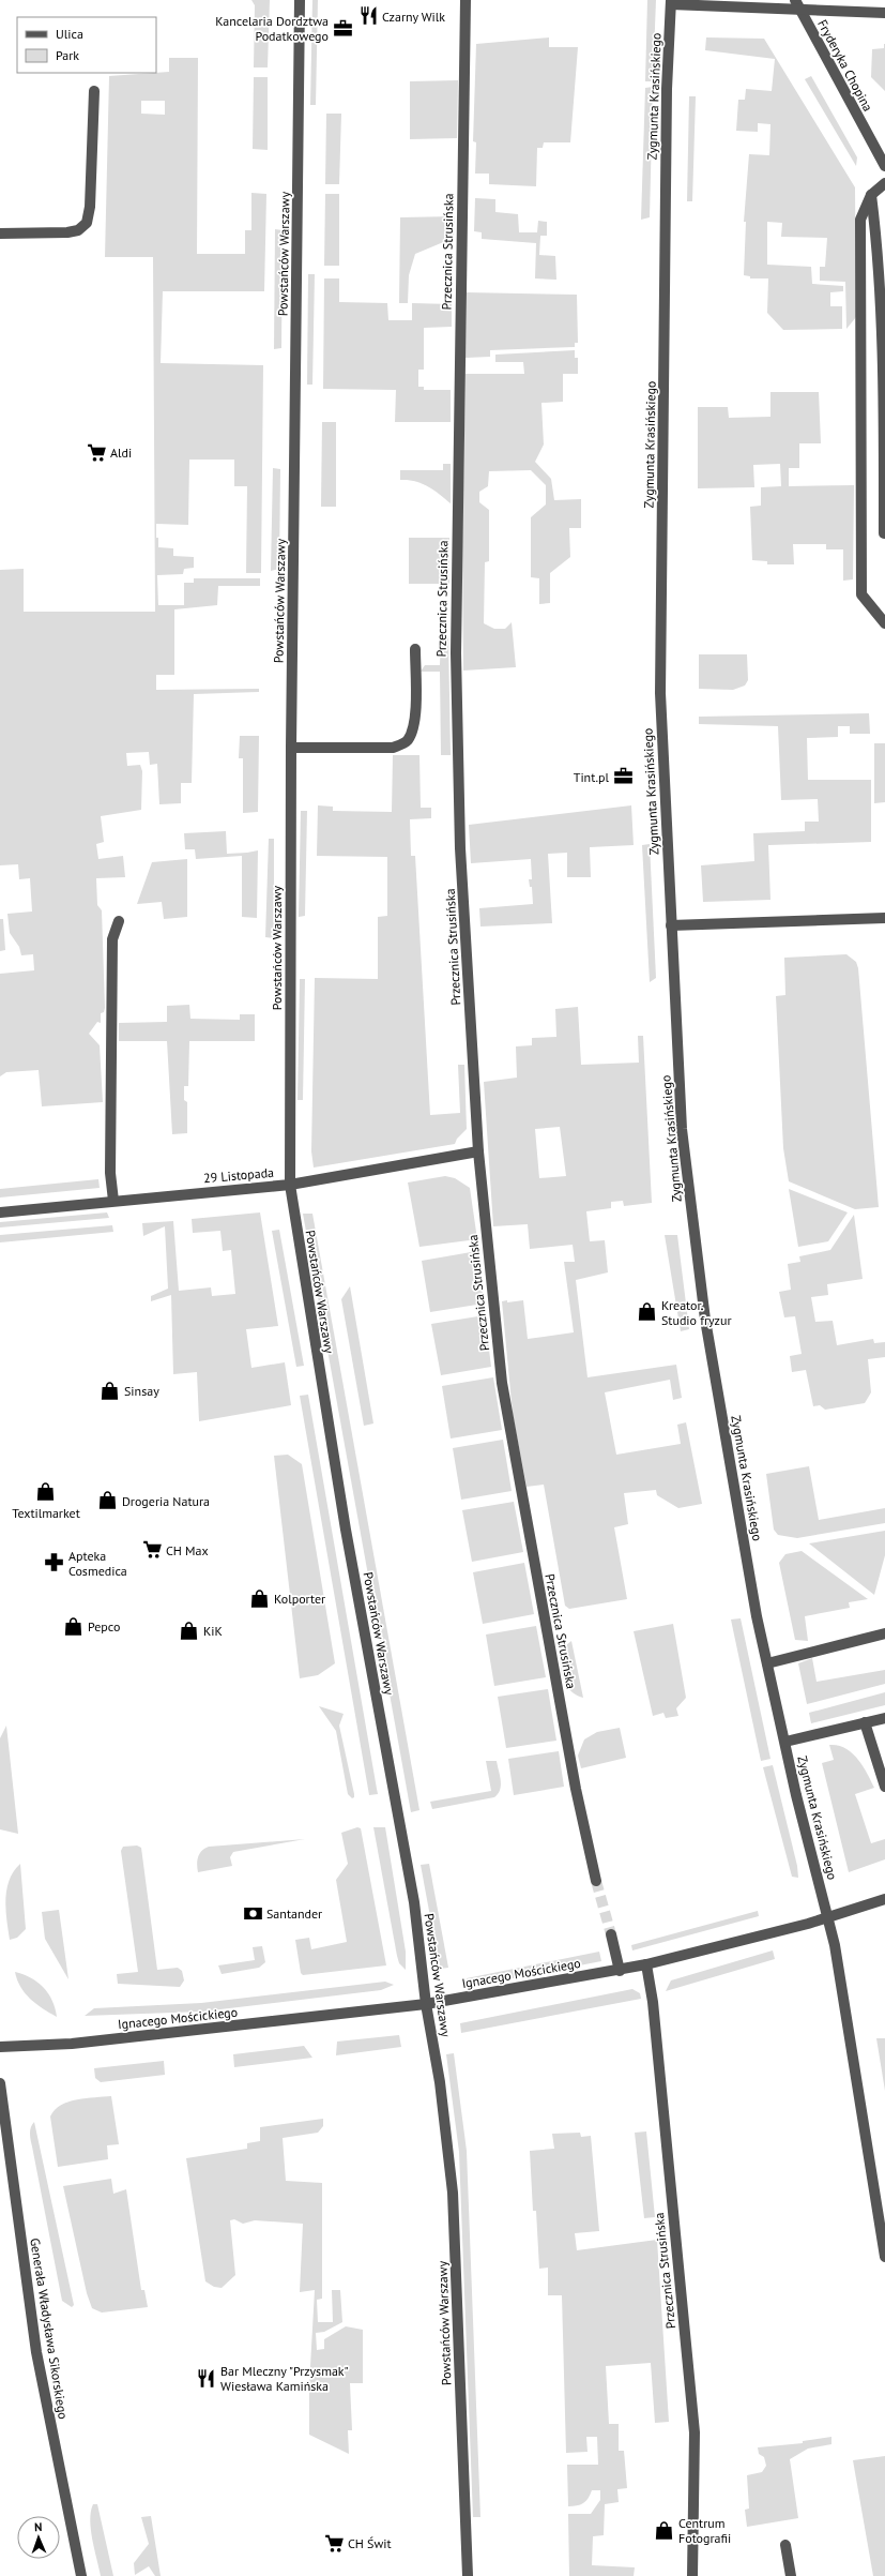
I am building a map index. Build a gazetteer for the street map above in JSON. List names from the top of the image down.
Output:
{
  "streets": {
    "street": [
      "Fryderyka Chopina",
      "Zygmunta Krasińskiego",
      "Przecznica Strusińska",
      "Powstańców Warszawy",
      "29 Listopada",
      "Ignacego Mościckiego",
      "Generała Władysława Sikorskiego"
    ]
  },
  "crossings": [
    ["Zygmunta Krasińskiego", "Ignacego Mościckiego"],
    ["Przecznica Strusińska", "29 Listopada"],
    ["Przecznica Strusińska", "Ignacego Mościckiego"],
    ["Powstańców Warszawy", "29 Listopada"],
    ["Powstańców Warszawy", "Ignacego Mościckiego"]
  ],
  "places": {
    "restaurant": ["Czarny Wilk", "Bar Mleczny \"Przysmak\" Wiesława Kamińska"],
    "office": ["Kancelaria Dordztwa Podatkowego", "Tint.pl"],
    "supermarket": ["Aldi", "CH Max", "CH Świt"],
    "shop": [
      "Kreator. Studio fryzur",
      "Sinsay",
      "Textilmarket",
      "Drogeria Natura",
      "Kolporter",
      "Pepco",
      "KiK",
      "Centrum Fotografii"
    ],
    "pharmacy": ["Apteka Cosmedica"],
    "bank": ["Santander"]
  },
  "legend": ["Ulica", "Park"],
  "north": "top"
}
